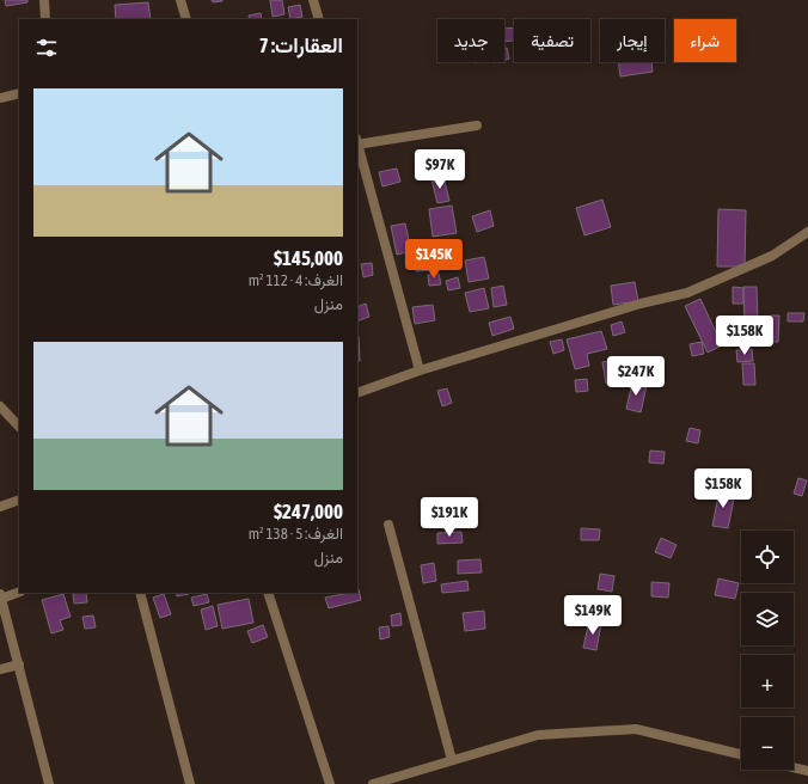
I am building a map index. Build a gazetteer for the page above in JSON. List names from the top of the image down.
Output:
{
  "page": {
    "chip": [
      "شراء",
      "إيجار",
      "تصفية",
      "جديد"
    ],
    "heading": "العقارات: 7",
    "list": [
      {
        "name": "$145,000",
        "note": "الغرف: 4 · 112 m² · منزل"
      },
      {
        "name": "$247,000",
        "note": "الغرف: 5 · 138 m² · منزل"
      }
    ],
    "price": [
      "$97K",
      "$145K",
      "$158K",
      "$247K",
      "$158K",
      "$191K",
      "$149K"
    ],
    "map_buttons": ["+", "−"]
  }
}
